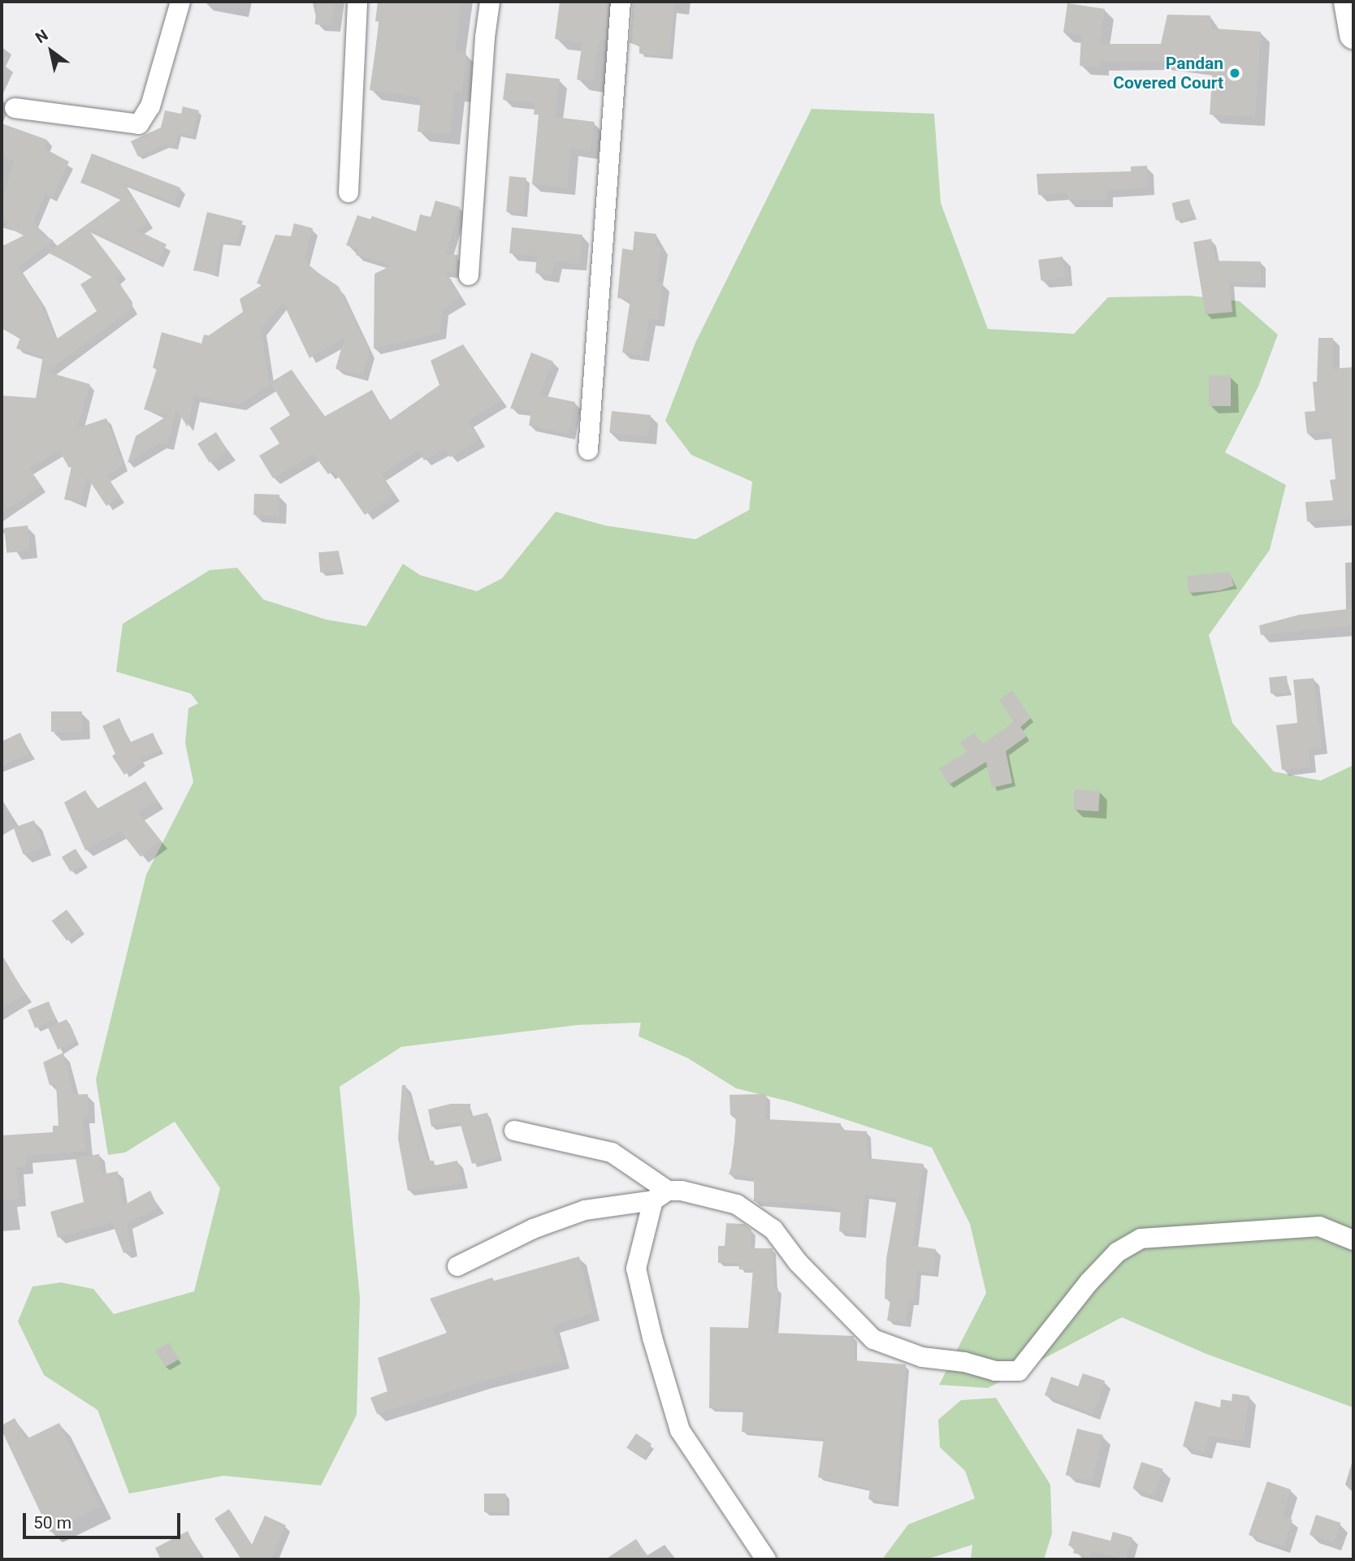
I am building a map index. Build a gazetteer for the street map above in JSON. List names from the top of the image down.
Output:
{
  "places": ["Pandan Covered Court"],
  "scale_bar": "50 m",
  "north": "top left"
}
